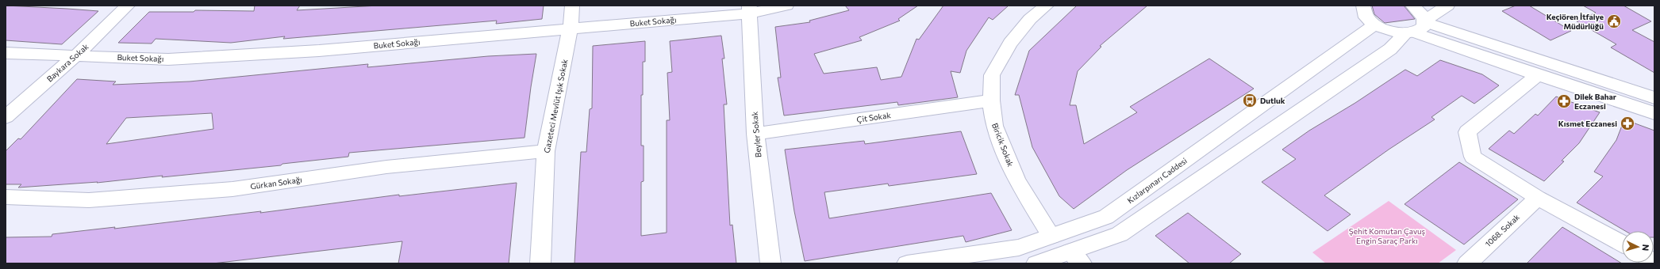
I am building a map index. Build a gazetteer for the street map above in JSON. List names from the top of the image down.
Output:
{
  "streets": {
    "street": [
      "Buket Sokağı",
      "Baykara Sokak",
      "Gazeteci Mevlüt Işık Sokak",
      "Çit Sokak",
      "Beyler Sokak",
      "Biricik Sokak",
      "Kızlarpınarı Caddesi",
      "Gürkan Sokağı",
      "1068. Sokak"
    ]
  },
  "crossings": [
    ["Buket Sokağı", "Baykara Sokak"],
    ["Buket Sokağı", "Gazeteci Mevlüt Işık Sokak"],
    ["Buket Sokağı", "Beyler Sokak"],
    ["Gazeteci Mevlüt Işık Sokak", "Gürkan Sokağı"],
    ["Çit Sokak", "Beyler Sokak"],
    ["Çit Sokak", "Biricik Sokak"],
    ["Biricik Sokak", "Kızlarpınarı Caddesi"]
  ],
  "parks": ["Şehit Komutan Çavuş Engin Saraç Parkı"],
  "places": {
    "public building": ["Keçiören İtfaiye Müdürlüğü"],
    "bus stop": ["Dutluk"],
    "pharmacy": ["Dilek Bahar Eczanesi", "Kısmet Eczanesi"]
  },
  "north": "right"
}
